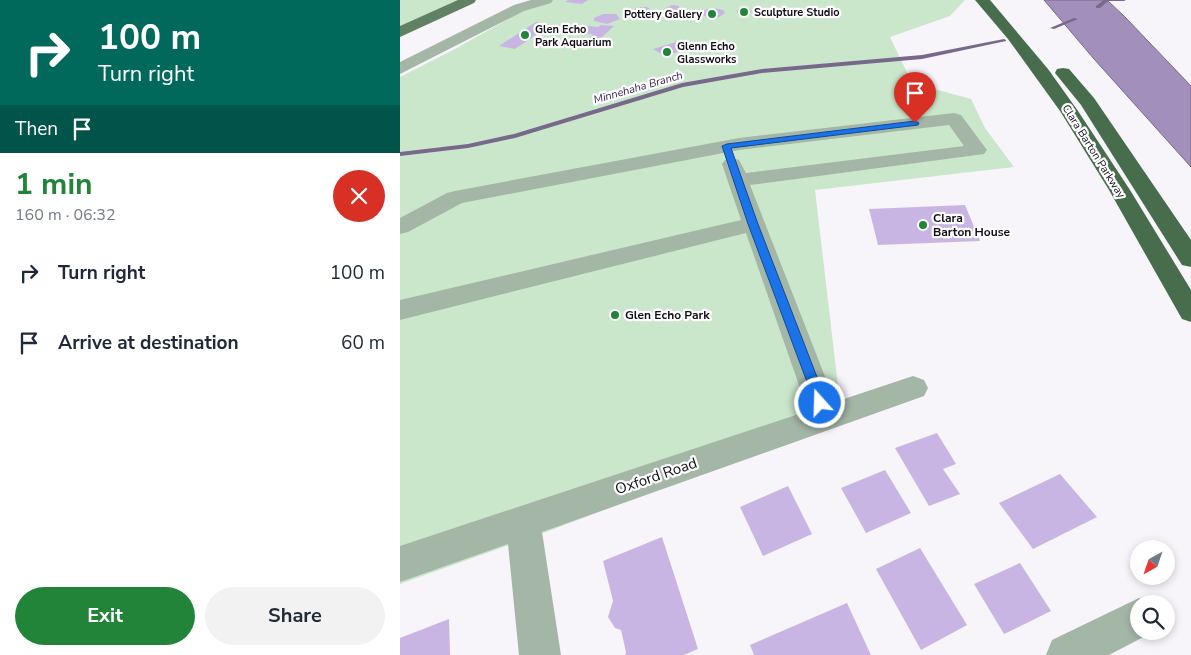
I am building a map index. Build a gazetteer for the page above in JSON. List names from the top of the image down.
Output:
{
  "streets": {
    "highway": ["Clara Barton Parkway"],
    "street": ["Oxford Road"]
  },
  "water": ["Minnehaha Branch"],
  "places": [
    "Sculpture Studio",
    "Pottery Gallery",
    "Glen Echo Park Aquarium",
    "Glenn Echo Glassworks",
    "Clara Barton House",
    "Glen Echo Park"
  ],
  "north": "bottom left",
  "page": {
    "turn": ["100 m", "Turn right"],
    "then": "Then",
    "heading": ["1 min", "160 m · 06:32"],
    "list": [
      {
        "name": "Turn right",
        "value": "100 m"
      },
      {
        "name": "Arrive at destination",
        "value": "60 m"
      }
    ],
    "buttons": ["Exit", "Share"]
  }
}
